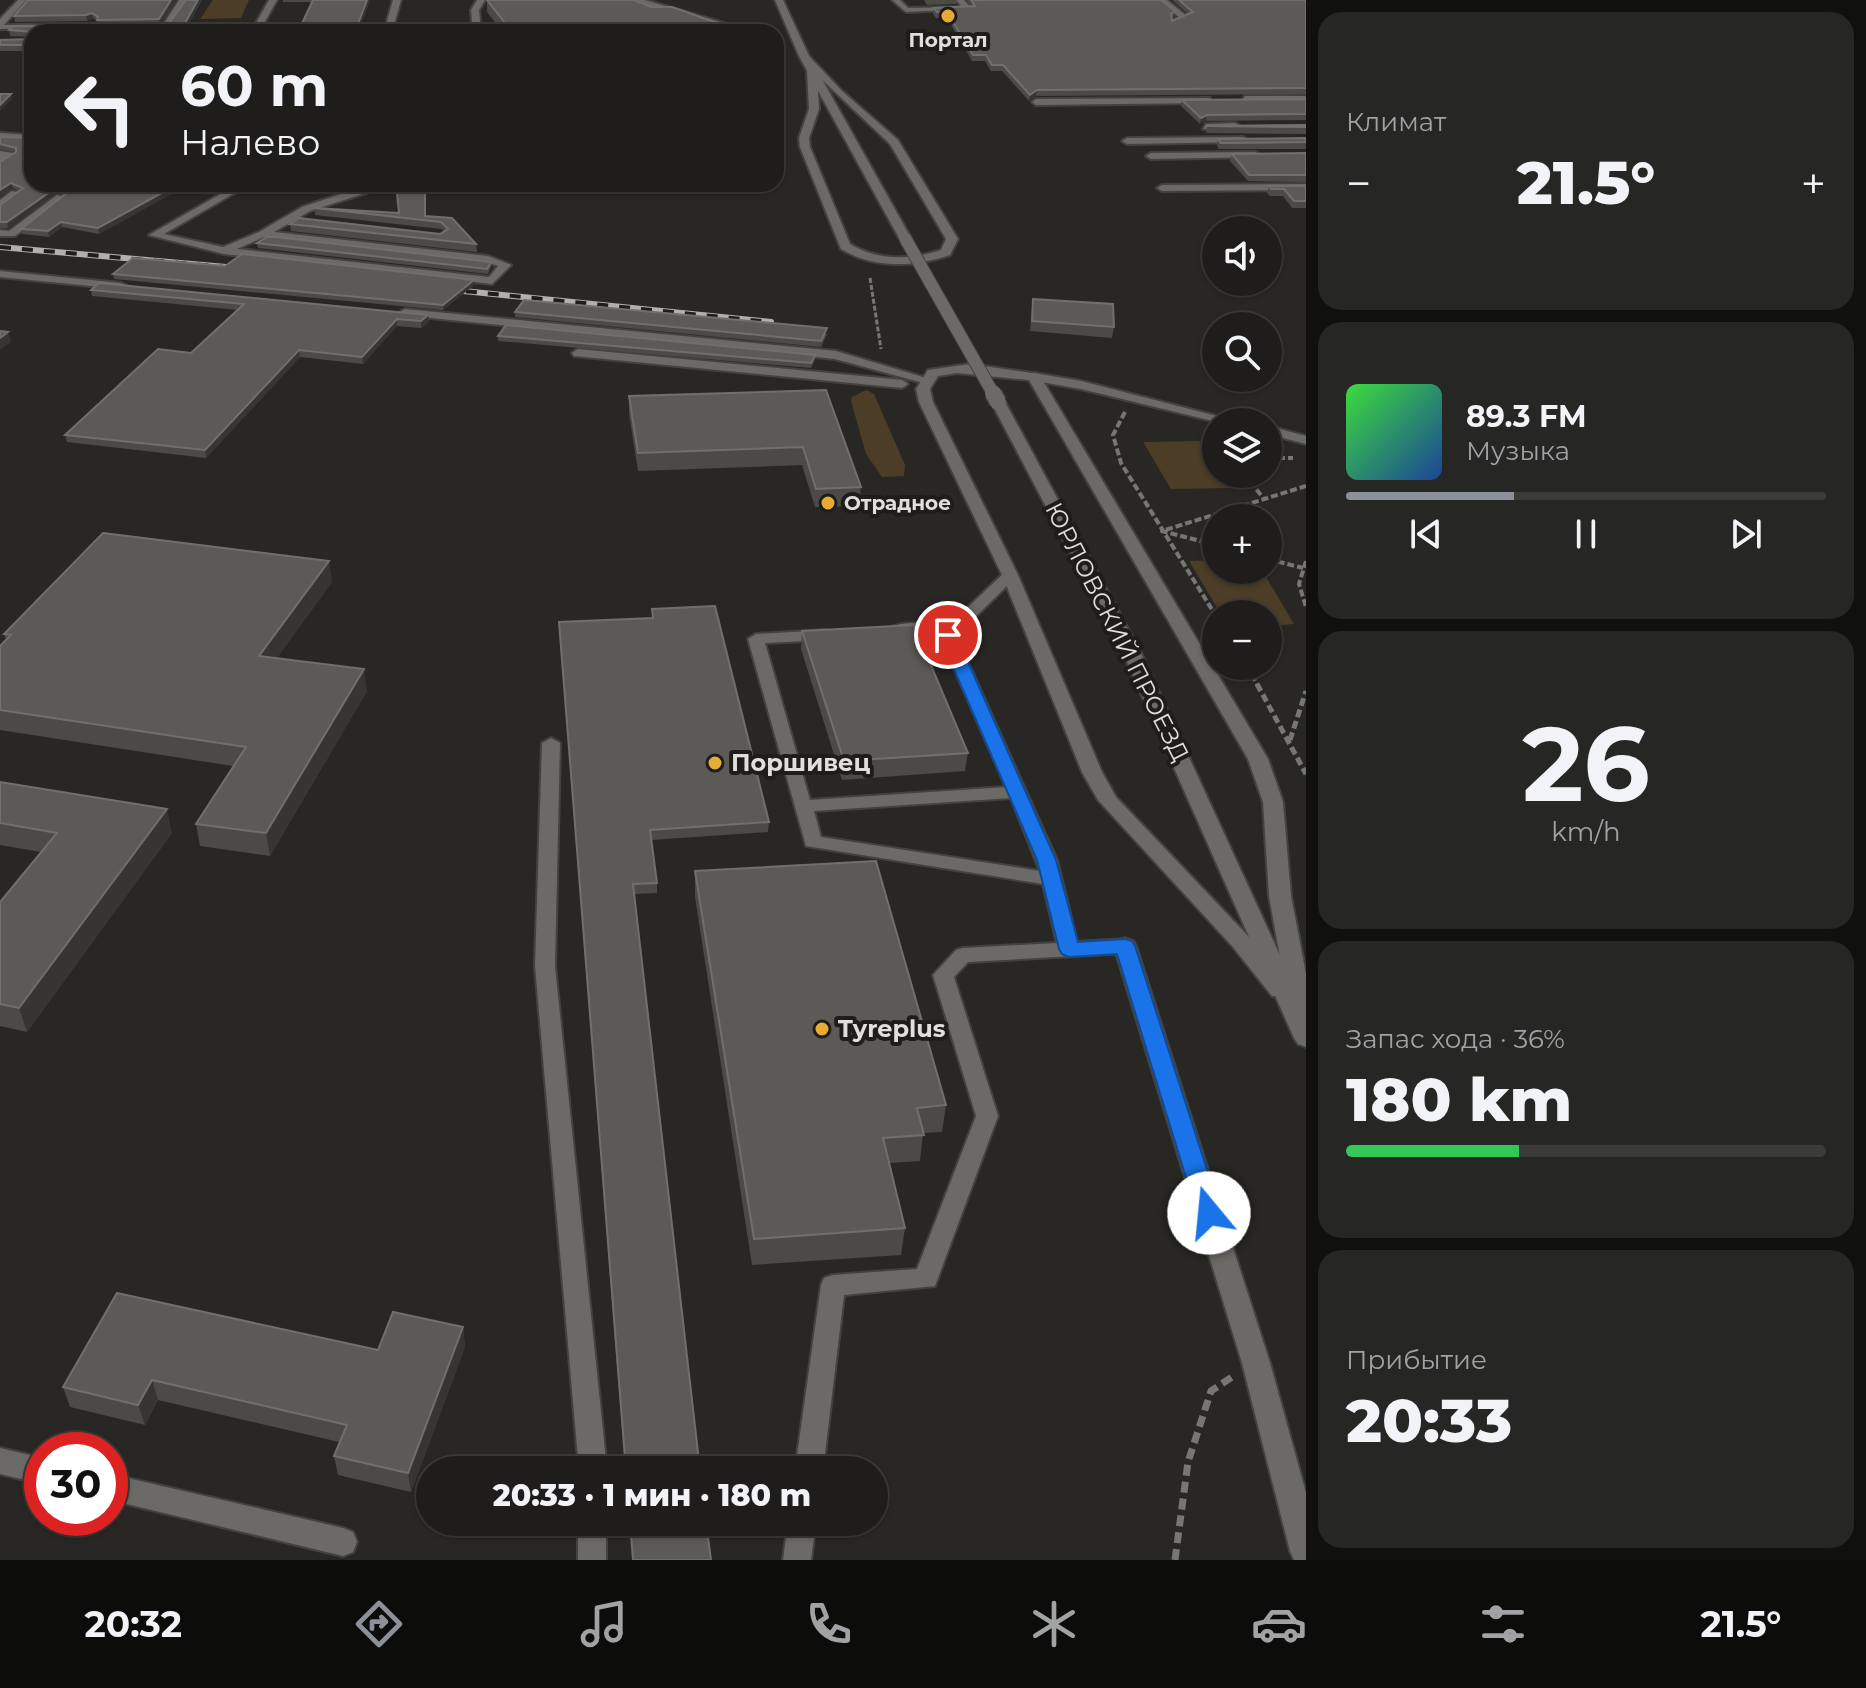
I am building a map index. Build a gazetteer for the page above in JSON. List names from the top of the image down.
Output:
{
  "streets": {
    "street": ["ЮРЛОВСКИЙ ПРОЕЗД"]
  },
  "places": [
    "Портал",
    "Отрадное",
    "Поршивец",
    "Tyreplus"
  ],
  "page": {
    "tile": [
      "Климат",
      ["26", "km/h"],
      ["Запас хода · 36%", "180 km"],
      ["Прибытие", "20:33"]
    ],
    "turn": ["60 m", "Налево"],
    "heat": ["−", "21.5°", "+"],
    "map_buttons": ["+", "−"],
    "song": ["89.3 FM", "Музыка"],
    "limit": "30",
    "trip": "20:33 · 1 мин · 180 m",
    "tabs": ["20:32", "21.5°"]
  }
}
